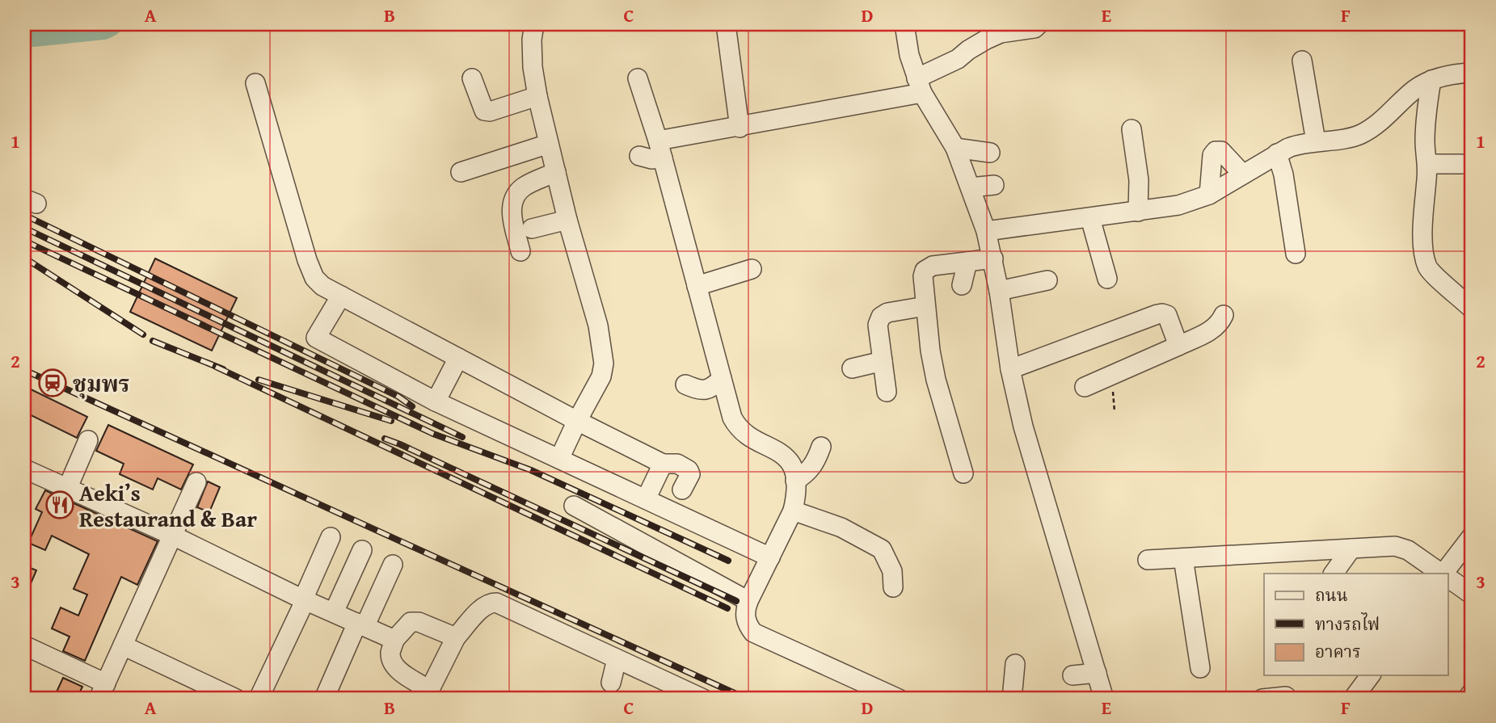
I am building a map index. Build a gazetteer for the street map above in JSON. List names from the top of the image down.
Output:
{
  "places": {
    "station": ["ชุมพร"],
    "restaurant": ["Aeki’s Restaurand & Bar"]
  },
  "legend": ["ถนน", "ทางรถไฟ", "อาคาร"],
  "grid": {
    "columns": [
      "A",
      "B",
      "C",
      "D",
      "E",
      "F"
    ],
    "rows": ["1", "2", "3"]
  }
}
